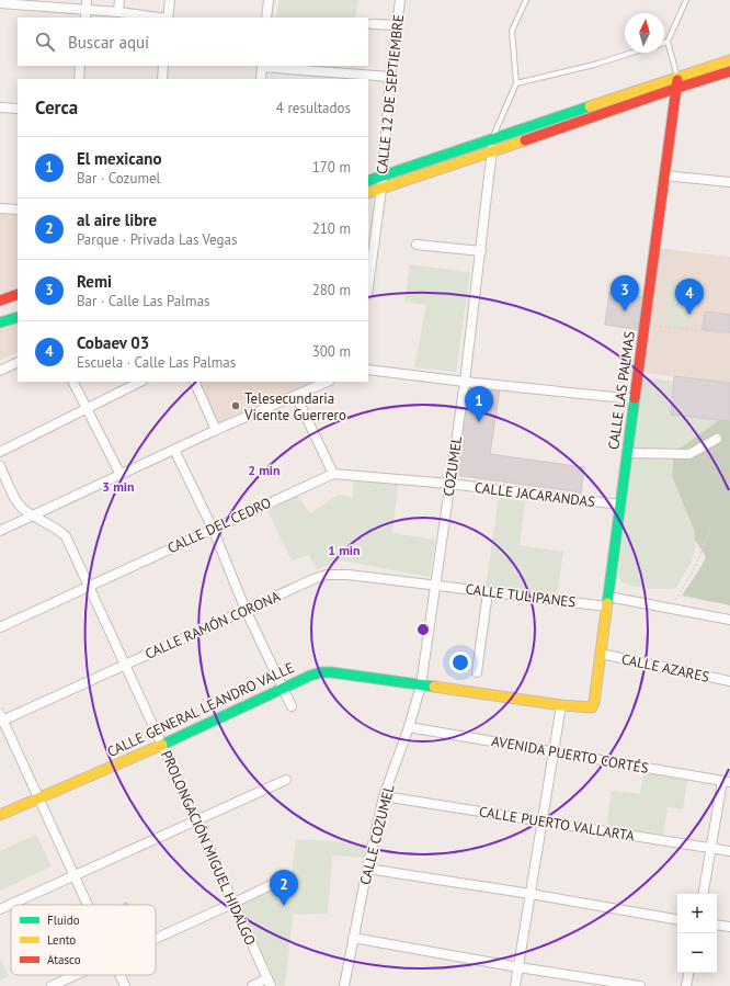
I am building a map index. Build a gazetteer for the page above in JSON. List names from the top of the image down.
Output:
{
  "streets": {
    "street": [
      "CALLE 12 DE SEPTIEMBRE",
      "CALLE LAS PALMAS",
      "COZUMEL",
      "CALLE JACARANDAS",
      "CALLE DEL CEDRO",
      "CALLE TULIPANES",
      "CALLE RAMÓN CORONA",
      "CALLE AZARES",
      "CALLE GENERAL LEANDRO VALLE",
      "AVENIDA PUERTO CORTÉS",
      "CALLE PUERTO VALLARTA",
      "CALLE COZUMEL",
      "PROLONGACIÓN MIGUEL HIDALGO"
    ]
  },
  "crossings": [
    ["CALLE LAS PALMAS", "CALLE JACARANDAS"],
    ["CALLE LAS PALMAS", "CALLE TULIPANES"],
    ["CALLE LAS PALMAS", "CALLE AZARES"],
    ["CALLE LAS PALMAS", "CALLE GENERAL LEANDRO VALLE"],
    ["COZUMEL", "CALLE JACARANDAS"],
    ["COZUMEL", "CALLE DEL CEDRO"],
    ["COZUMEL", "CALLE TULIPANES"],
    ["COZUMEL", "CALLE RAMÓN CORONA"],
    ["COZUMEL", "CALLE GENERAL LEANDRO VALLE"],
    ["COZUMEL", "CALLE COZUMEL"],
    ["CALLE JACARANDAS", "CALLE DEL CEDRO"],
    ["CALLE DEL CEDRO", "PROLONGACIÓN MIGUEL HIDALGO"],
    ["CALLE TULIPANES", "CALLE RAMÓN CORONA"],
    ["CALLE RAMÓN CORONA", "PROLONGACIÓN MIGUEL HIDALGO"],
    ["CALLE GENERAL LEANDRO VALLE", "CALLE COZUMEL"],
    ["CALLE GENERAL LEANDRO VALLE", "PROLONGACIÓN MIGUEL HIDALGO"],
    ["AVENIDA PUERTO CORTÉS", "CALLE COZUMEL"],
    ["CALLE PUERTO VALLARTA", "CALLE COZUMEL"]
  ],
  "places": ["Telesecundaria Vicente Guerrero"],
  "legend": ["Fluido", "Lento", "Atasco"],
  "north": "top",
  "page": {
    "search": "Buscar aquí",
    "heading": ["Cerca", "4 resultados"],
    "list": [
      {
        "mark": "1",
        "name": "El mexicano",
        "note": "Bar · Cozumel",
        "value": "170 m"
      },
      {
        "mark": "2",
        "name": "al aire libre",
        "note": "Parque · Privada Las Vegas",
        "value": "210 m"
      },
      {
        "mark": "3",
        "name": "Remi",
        "note": "Bar · Calle Las Palmas",
        "value": "280 m"
      },
      {
        "mark": "4",
        "name": "Cobaev 03",
        "note": "Escuela · Calle Las Palmas",
        "value": "300 m"
      }
    ],
    "pins": [
      "3",
      "4",
      "1",
      "2"
    ],
    "map_buttons": ["+", "−"]
  },
  "rings": ["2 min", "3 min", "1 min"]
}
